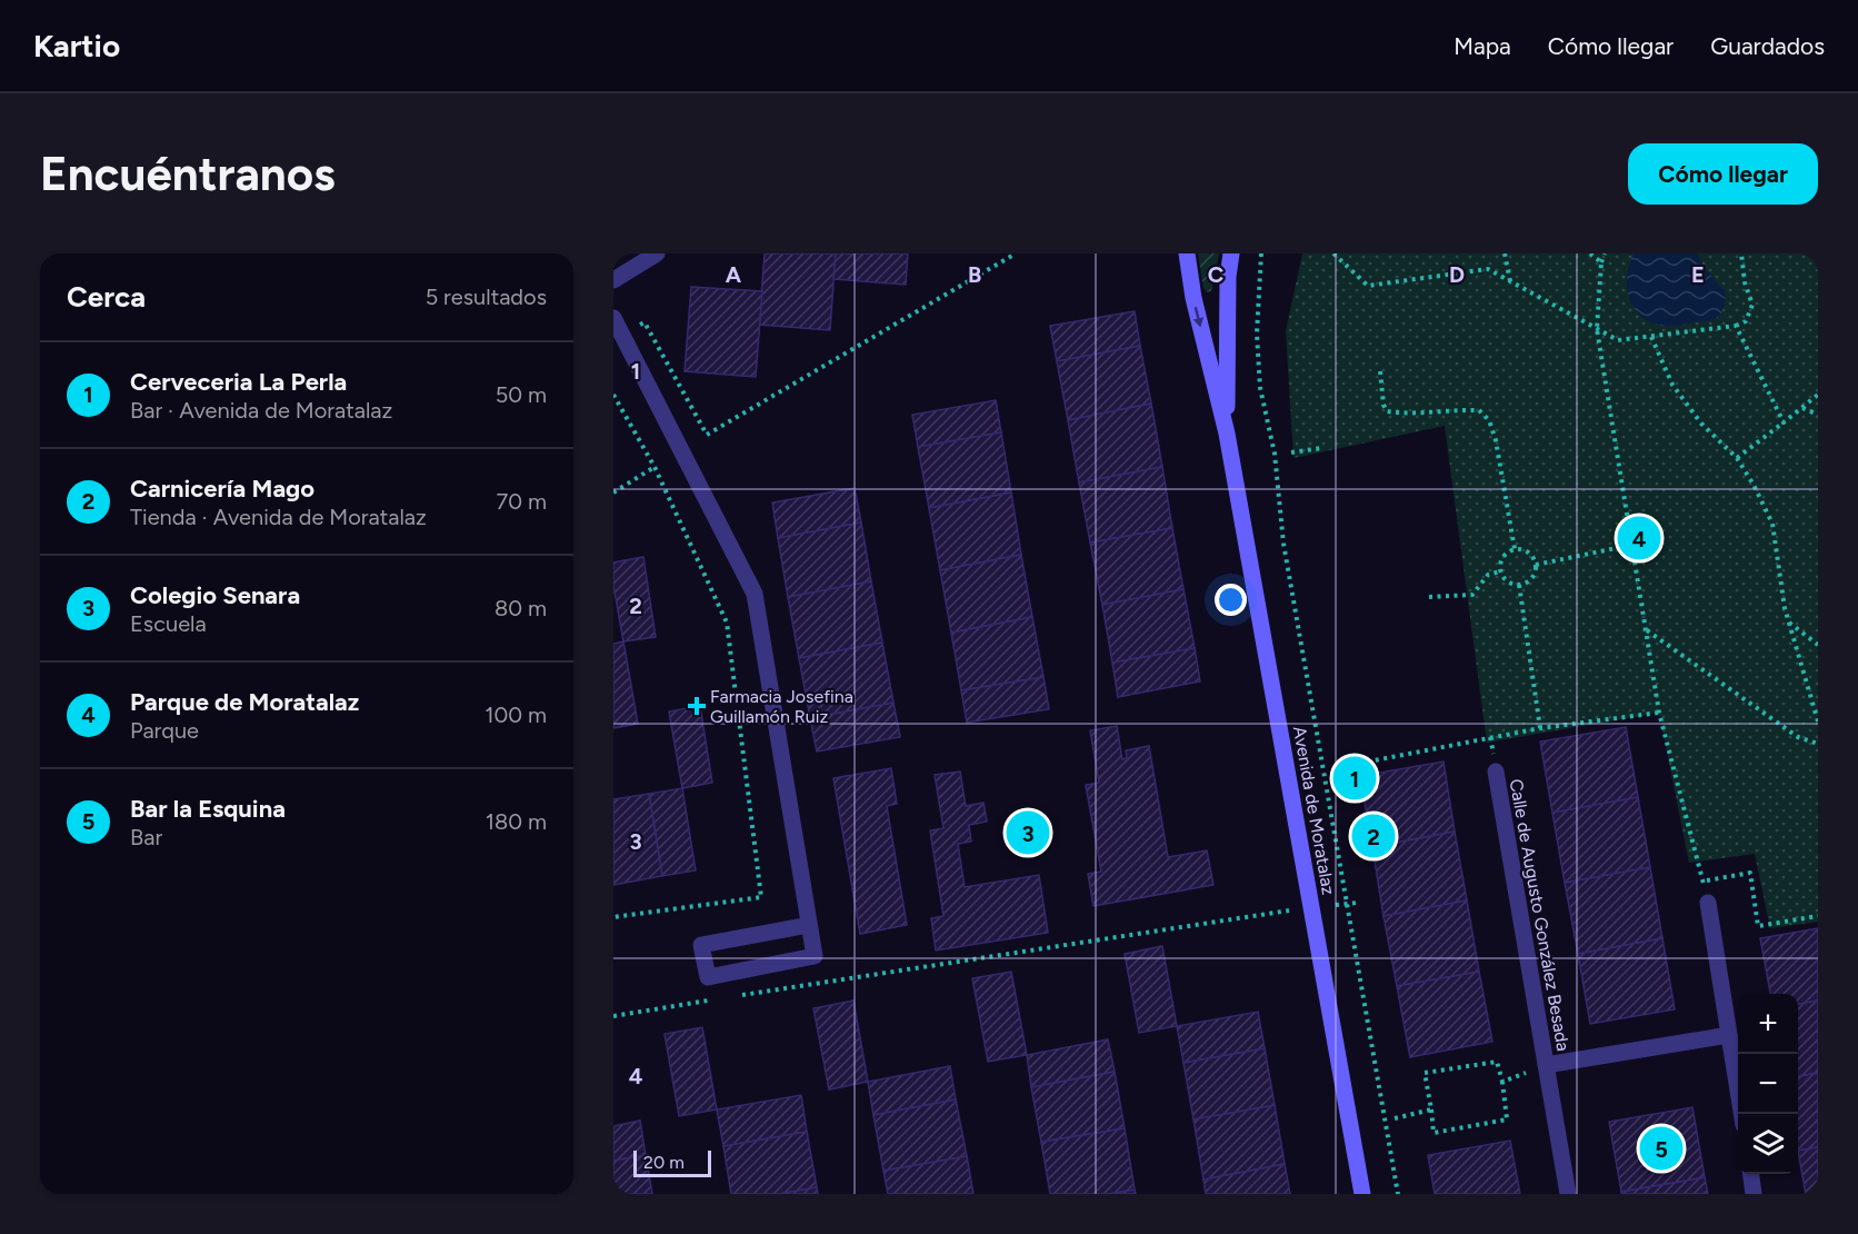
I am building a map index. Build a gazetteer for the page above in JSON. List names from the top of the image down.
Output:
{
  "streets": {
    "main road": ["Avenida de Moratalaz"],
    "street": ["Calle de Augusto González Besada"]
  },
  "places": {
    "health": ["Farmacia Josefina Guillamón Ruiz"]
  },
  "scale_bar": "20 m",
  "page": {
    "header": "Kartio",
    "nav": ["Mapa", "Cómo llegar", "Guardados"],
    "buttons": "Cómo llegar",
    "title": "Encuéntranos",
    "heading": ["Cerca", "5 resultados"],
    "list": [
      {
        "mark": "1",
        "name": "Cerveceria La Perla",
        "note": "Bar · Avenida de Moratalaz",
        "value": "50 m"
      },
      {
        "mark": "2",
        "name": "Carnicería Mago",
        "note": "Tienda · Avenida de Moratalaz",
        "value": "70 m"
      },
      {
        "mark": "3",
        "name": "Colegio Senara",
        "note": "Escuela",
        "value": "80 m"
      },
      {
        "mark": "4",
        "name": "Parque de Moratalaz",
        "note": "Parque",
        "value": "100 m"
      },
      {
        "mark": "5",
        "name": "Bar la Esquina",
        "note": "Bar",
        "value": "180 m"
      }
    ],
    "pins": [
      "4",
      "1",
      "3",
      "2",
      "5"
    ],
    "map_buttons": ["+", "−"],
    "scale": "20 m"
  },
  "grid": {
    "columns": [
      "A",
      "B",
      "C",
      "D",
      "E"
    ],
    "rows": [
      "1",
      "2",
      "3",
      "4"
    ]
  }
}
